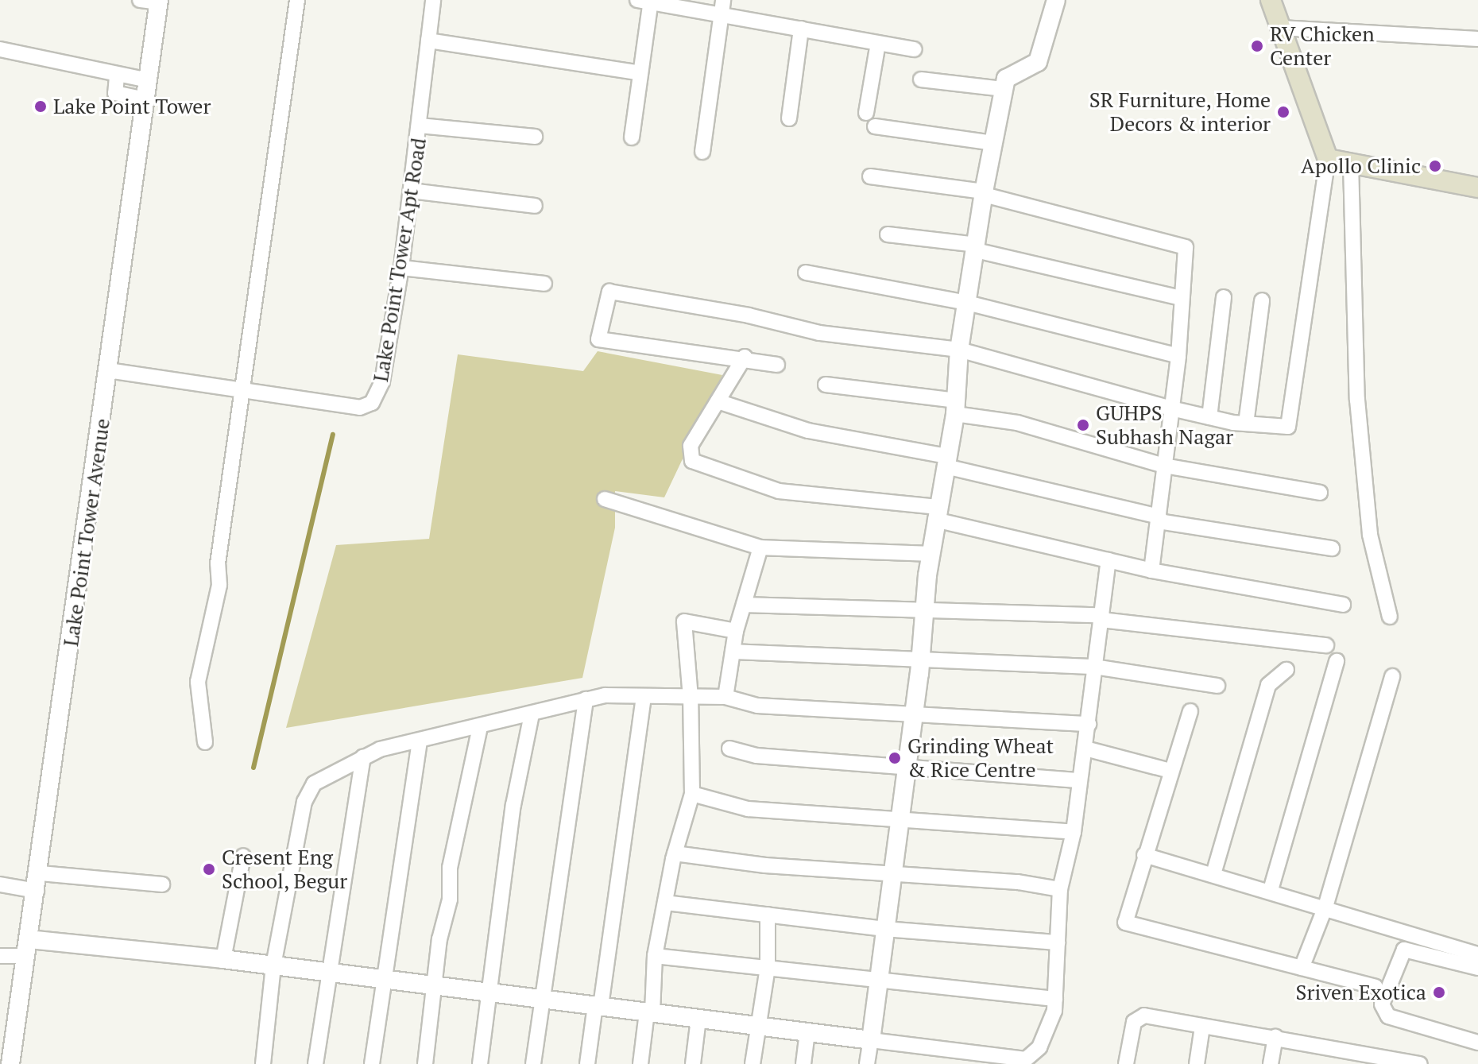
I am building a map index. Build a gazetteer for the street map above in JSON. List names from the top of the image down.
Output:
{
  "streets": {
    "street": ["Lake Point Tower Apt Road", "Lake Point Tower Avenue"]
  },
  "crossings": [
    ["Lake Point Tower Apt Road", "Lake Point Tower Avenue"]
  ],
  "places": [
    "RV Chicken Center",
    "Lake Point Tower",
    "SR Furniture, Home Decors & interior",
    "Apollo Clinic",
    "GUHPS Subhash Nagar",
    "Grinding Wheat & Rice Centre",
    "Cresent Eng School, Begur",
    "Sriven Exotica"
  ]
}
